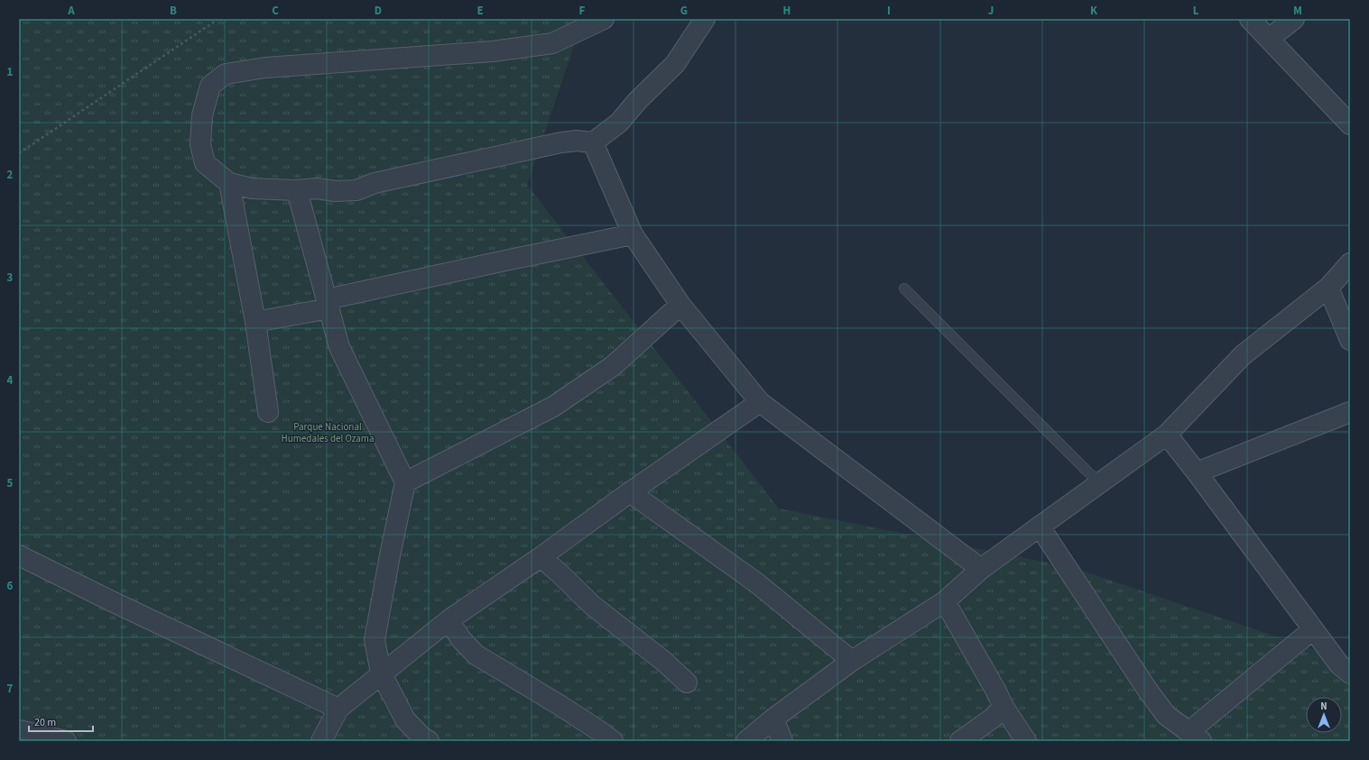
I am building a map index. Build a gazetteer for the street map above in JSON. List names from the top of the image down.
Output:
{
  "parks": ["Parque Nacional Humedales del Ozama"],
  "scale_bar": "20 m",
  "north": "top",
  "grid": {
    "columns": [
      "A",
      "B",
      "C",
      "D",
      "E",
      "F",
      "G",
      "H",
      "I",
      "J",
      "K",
      "L",
      "M"
    ],
    "rows": [
      "1",
      "2",
      "3",
      "4",
      "5",
      "6",
      "7"
    ]
  }
}
